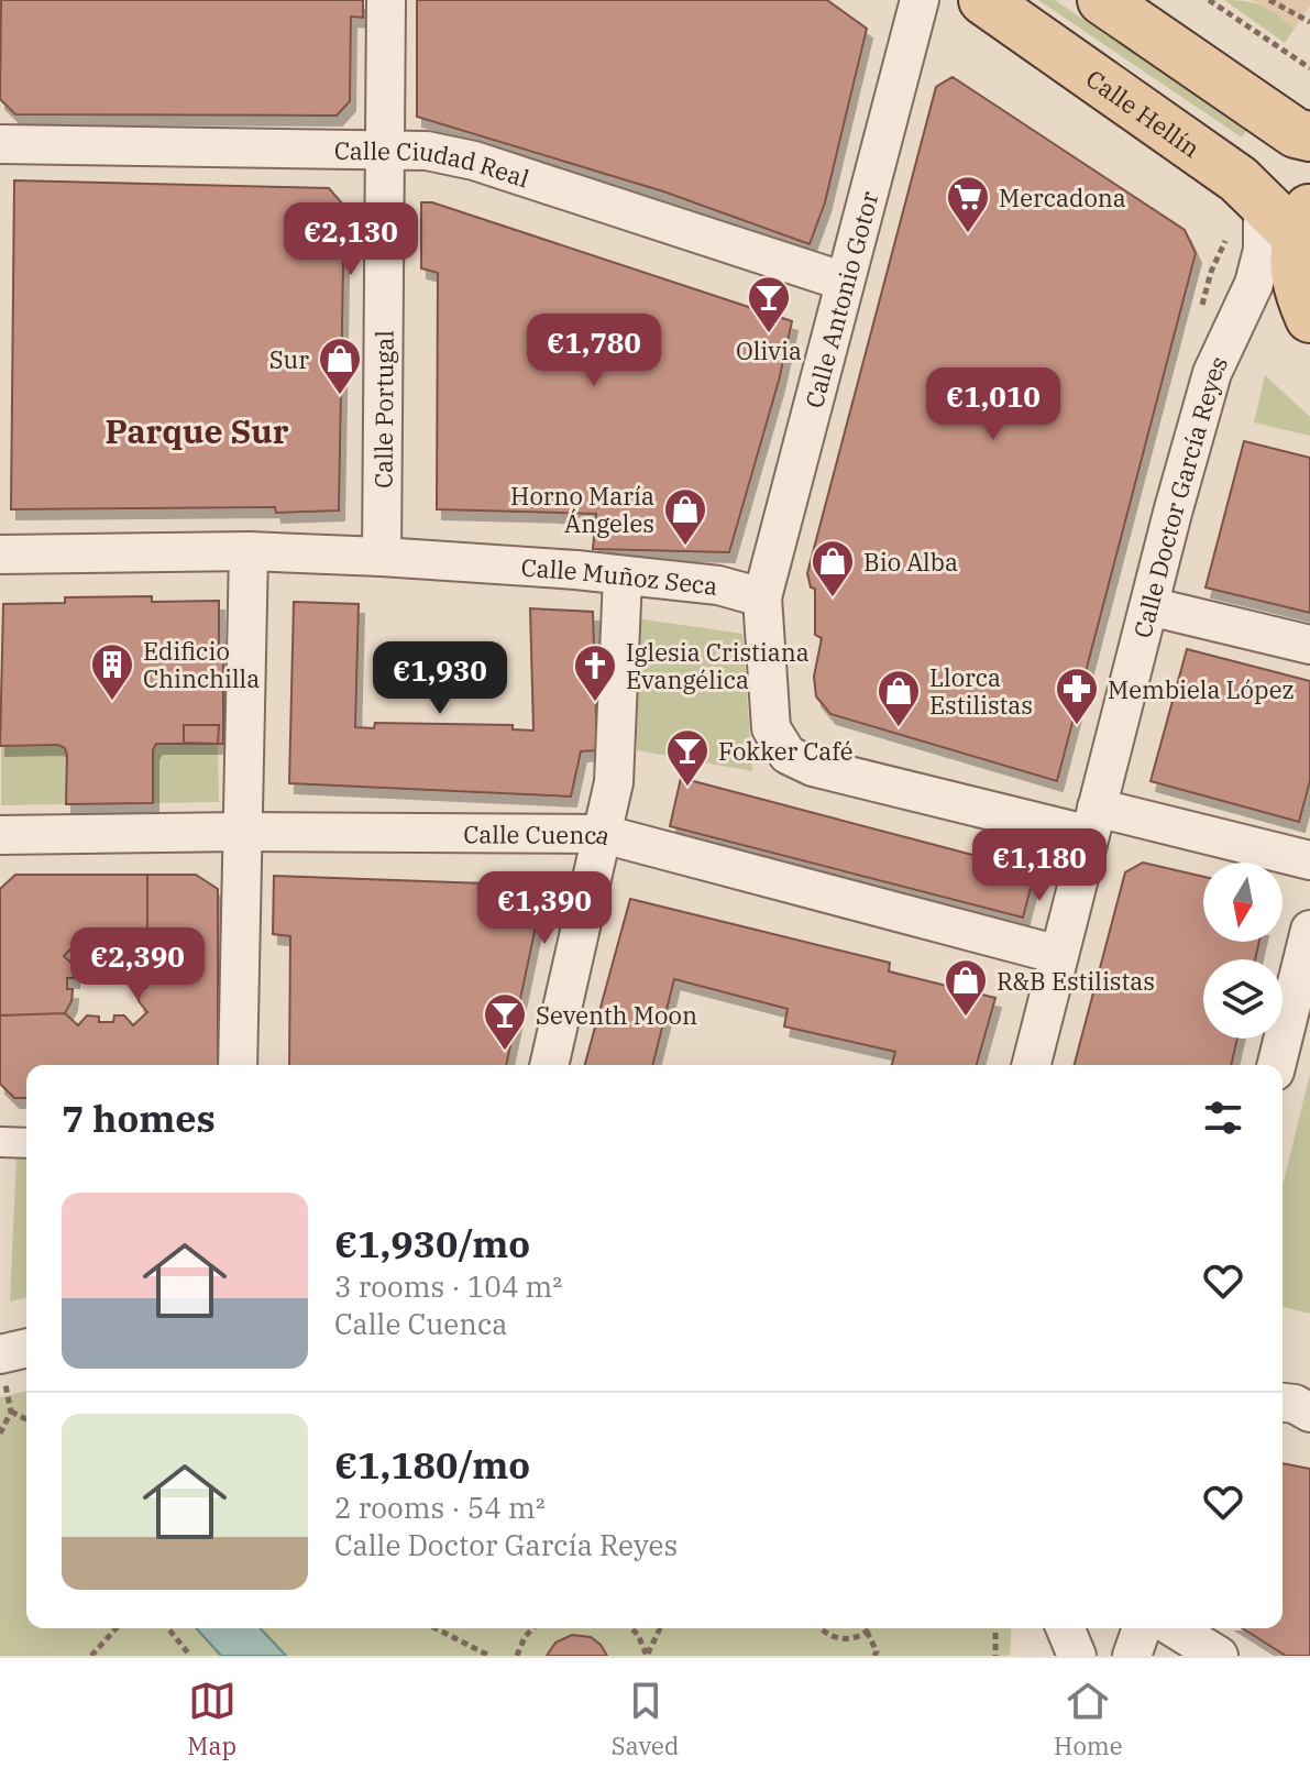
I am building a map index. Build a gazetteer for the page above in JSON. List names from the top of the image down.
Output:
{
  "streets": {
    "main road": ["Calle Hellín"],
    "street": [
      "Calle Ciudad Real",
      "Calle Antonio Gotor",
      "Calle Portugal",
      "Calle Doctor García Reyes",
      "Calle Muñoz Seca",
      "Calle Cuenca"
    ]
  },
  "crossings": [
    ["Calle Hellín", "Calle Doctor García Reyes"],
    ["Calle Ciudad Real", "Calle Antonio Gotor"],
    ["Calle Ciudad Real", "Calle Portugal"],
    ["Calle Antonio Gotor", "Calle Muñoz Seca"],
    ["Calle Portugal", "Calle Muñoz Seca"],
    ["Calle Doctor García Reyes", "Calle Cuenca"]
  ],
  "districts": ["Parque Sur"],
  "places": {
    "supermarket": ["Mercadona"],
    "bar": ["Olivia", "Fokker Café", "Seventh Moon"],
    "shop": [
      "Sur",
      "Horno María Ángeles",
      "Bio Alba",
      "Llorca Estilistas",
      "R&B Estilistas"
    ],
    "building": ["Edificio Chinchilla"],
    "church": ["Iglesia Cristiana Evangélica"],
    "pharmacy": ["Membiela López"]
  },
  "north": "bottom",
  "page": {
    "price": [
      "€2,130",
      "€1,780",
      "€1,010",
      "€1,930",
      "€1,180",
      "€1,390",
      "€2,390"
    ],
    "heading": "7 homes",
    "list": [
      {
        "name": "€1,930/mo",
        "note": "3 rooms · 104 m² · Calle Cuenca"
      },
      {
        "name": "€1,180/mo",
        "note": "2 rooms · 54 m² · Calle Doctor García Reyes"
      }
    ],
    "tabs": ["Map", "Saved", "Home"]
  }
}
